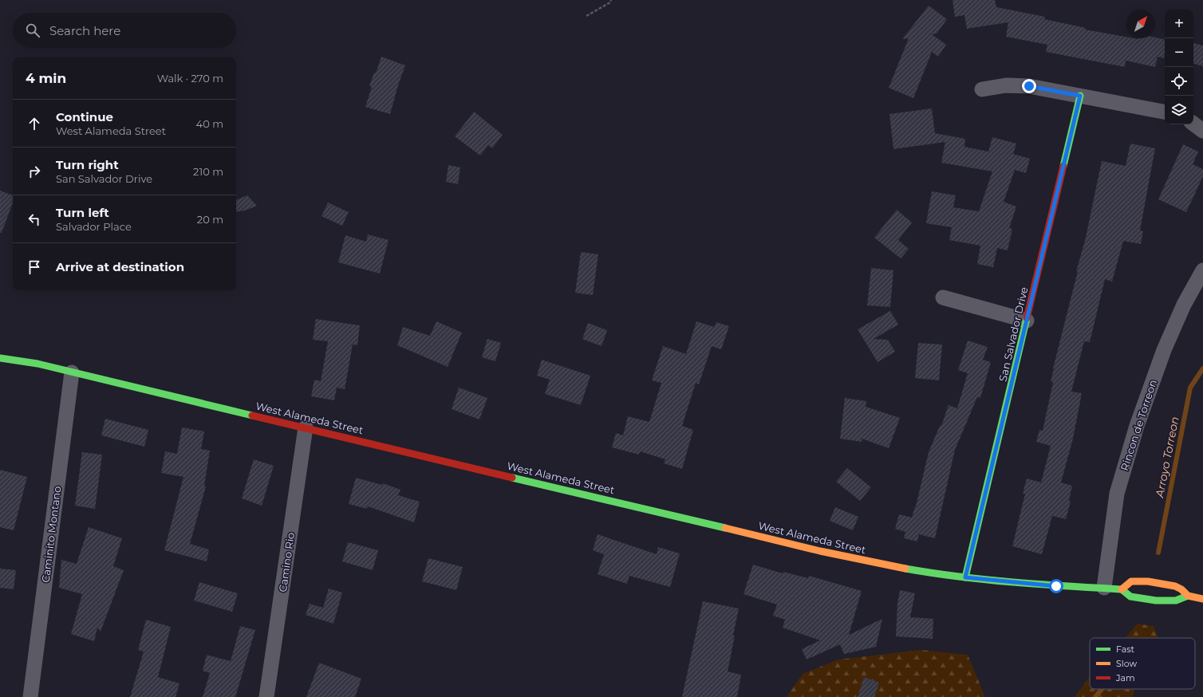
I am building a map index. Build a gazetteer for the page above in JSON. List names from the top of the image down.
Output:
{
  "streets": {
    "street": [
      "San Salvador Drive",
      "West Alameda Street",
      "Rincon de Torreon",
      "Caminito Montano",
      "Camino Rio"
    ]
  },
  "crossings": [
    ["San Salvador Drive", "West Alameda Street"],
    ["West Alameda Street", "Rincon de Torreon"],
    ["West Alameda Street", "Caminito Montano"],
    ["West Alameda Street", "Camino Rio"]
  ],
  "water": ["Arroyo Torreon"],
  "legend": ["Fast", "Slow", "Jam"],
  "north": "top right",
  "page": {
    "map_buttons": ["+", "−"],
    "search": "Search here",
    "heading": ["4 min", "Walk · 270 m"],
    "list": [
      ["Continue", "West Alameda Street", "40 m"],
      ["Turn right", "San Salvador Drive", "210 m"],
      ["Turn left", "Salvador Place", "20 m"],
      "Arrive at destination"
    ]
  }
}
